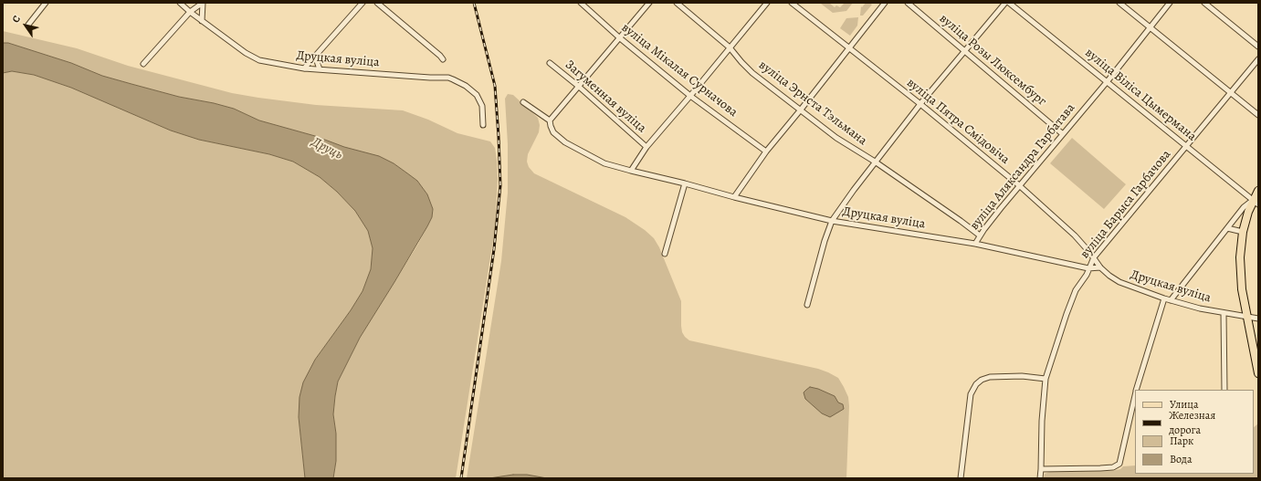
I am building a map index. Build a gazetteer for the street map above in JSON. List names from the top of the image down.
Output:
{
  "streets": {
    "street": [
      "Друцкая вуліца",
      "вуліца Розы Люксембург",
      "вуліца Мікалая Сурначова",
      "вуліца Віліса Цымермана",
      "Загуменная вуліца",
      "вуліца Эрнста Тэльмана",
      "вуліца Пятра Смідовіча",
      "вуліца Аляксандра Гарбатава",
      "вуліца Барыса Гарбачова"
    ]
  },
  "crossings": [
    ["Друцкая вуліца", "вуліца Пятра Смідовіча"],
    ["Друцкая вуліца", "вуліца Аляксандра Гарбатава"],
    ["Друцкая вуліца", "вуліца Барыса Гарбачова"],
    ["вуліца Розы Люксембург", "вуліца Аляксандра Гарбатава"],
    ["вуліца Віліса Цымермана", "вуліца Аляксандра Гарбатава"],
    ["вуліца Віліса Цымермана", "вуліца Барыса Гарбачова"],
    ["вуліца Эрнста Тэльмана", "вуліца Аляксандра Гарбатава"],
    ["вуліца Пятра Смідовіча", "вуліца Аляксандра Гарбатава"],
    ["вуліца Пятра Смідовіча", "вуліца Барыса Гарбачова"]
  ],
  "water": ["Друць"],
  "legend": [
    "Улица",
    "Железная дорога",
    "Парк",
    "Вода"
  ],
  "north": "top left"
}
